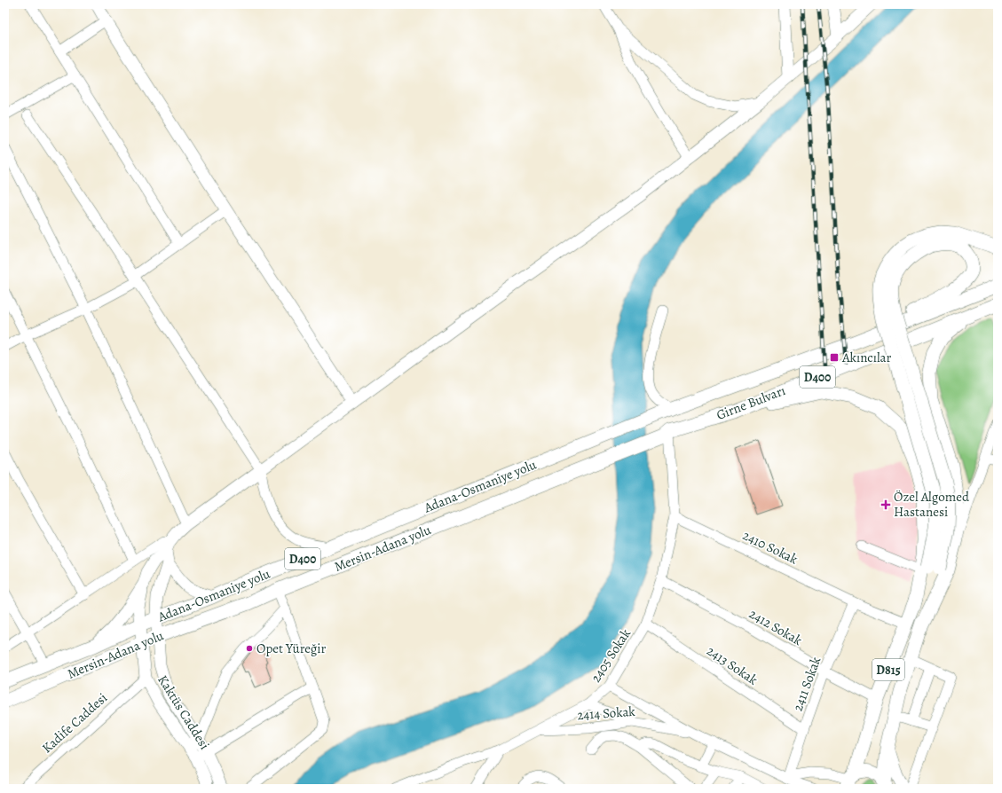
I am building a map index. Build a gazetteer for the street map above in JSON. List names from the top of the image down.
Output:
{
  "streets": {
    "highway": [
      "D400",
      "Girne Bulvarı",
      "Adana-Osmaniye yolu",
      "Mersin-Adana yolu",
      "D815"
    ],
    "main road": ["Kaktüs Caddesi"],
    "street": [
      "2410 Sokak",
      "2412 Sokak",
      "2405 Sokak",
      "2413 Sokak",
      "2411 Sokak",
      "2414 Sokak",
      "Kadife Caddesi"
    ]
  },
  "crossings": [
    ["Girne Bulvarı", "Adana-Osmaniye yolu"],
    ["Girne Bulvarı", "Mersin-Adana yolu"],
    ["Girne Bulvarı", "2405 Sokak"],
    ["Adana-Osmaniye yolu", "Kaktüs Caddesi"],
    ["2410 Sokak", "2405 Sokak"],
    ["2410 Sokak", "D815"],
    ["2410 Sokak", "2411 Sokak"],
    ["Mersin-Adana yolu", "2405 Sokak"],
    ["Mersin-Adana yolu", "Kaktüs Caddesi"],
    ["2412 Sokak", "2405 Sokak"],
    ["2412 Sokak", "D815"],
    ["2412 Sokak", "2411 Sokak"],
    ["2405 Sokak", "2413 Sokak"],
    ["2405 Sokak", "2414 Sokak"],
    ["2413 Sokak", "2411 Sokak"],
    ["2411 Sokak", "2414 Sokak"],
    ["Kaktüs Caddesi", "Kadife Caddesi"]
  ],
  "places": {
    "transit": ["Akıncılar"],
    "health": ["Özel Algomed Hastanesi"],
    "other": ["Opet Yüreğir"]
  }
}
